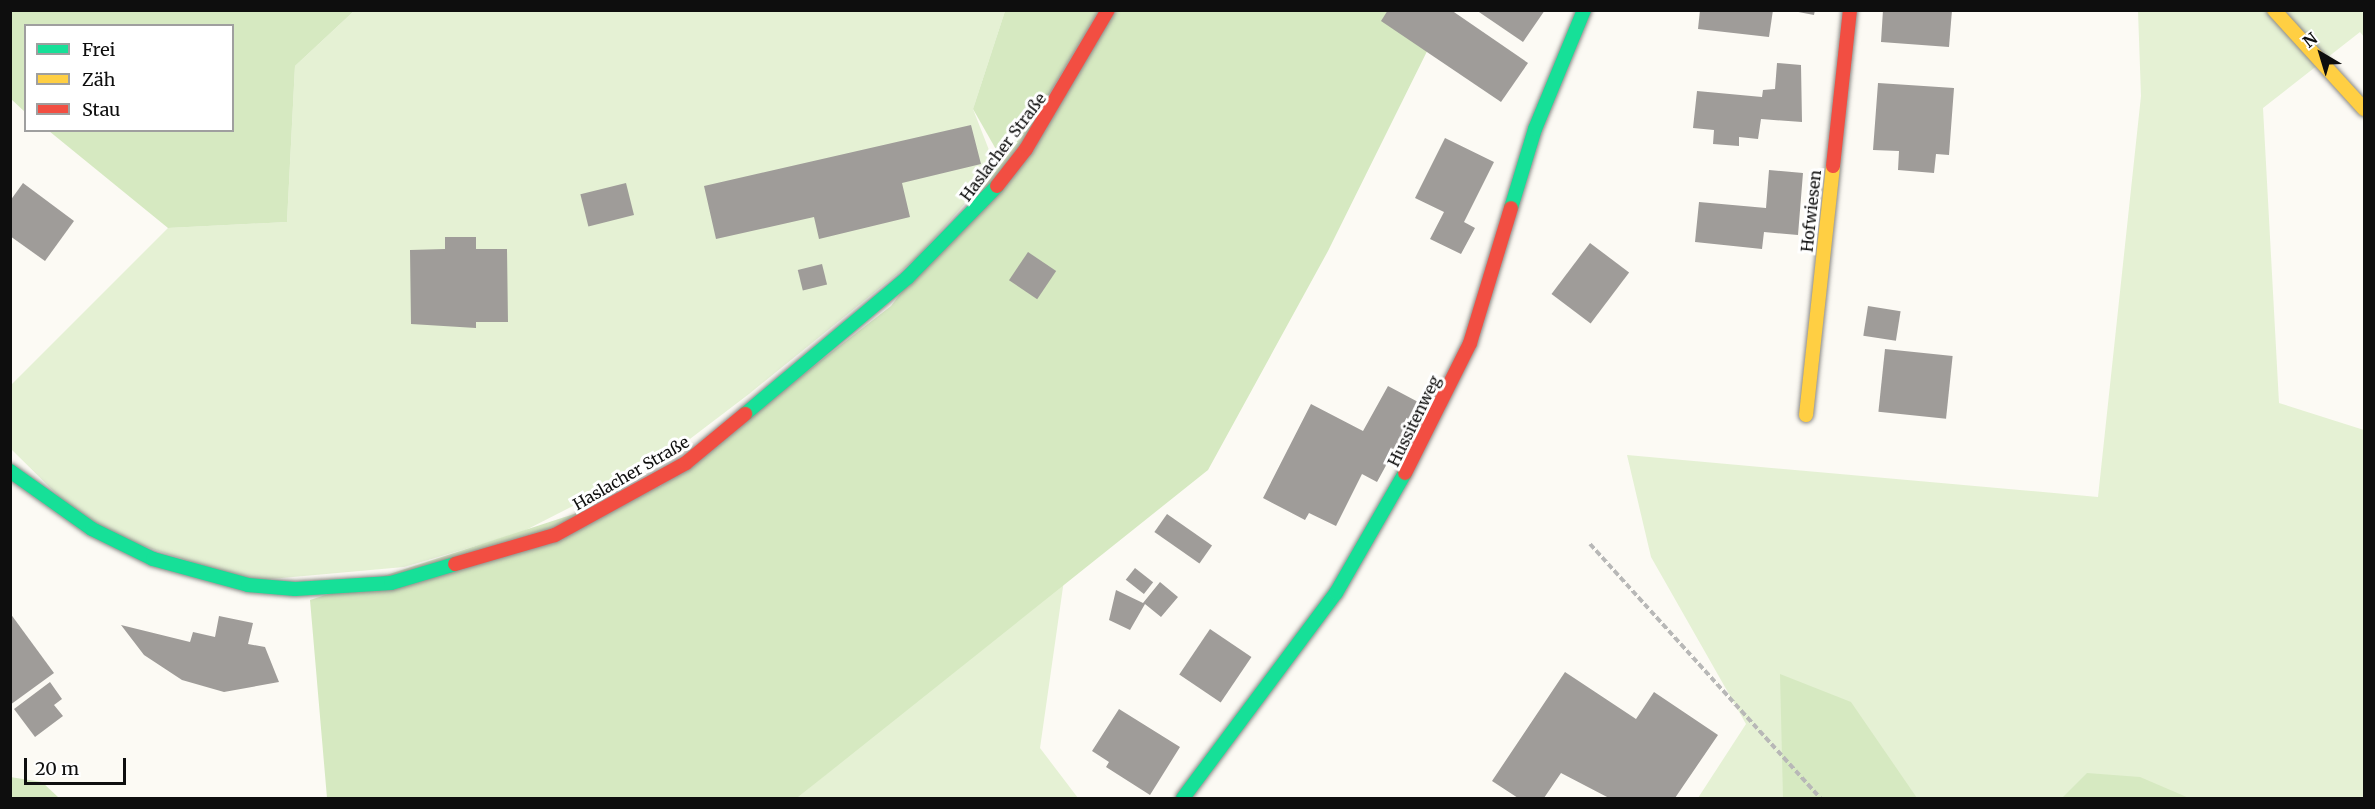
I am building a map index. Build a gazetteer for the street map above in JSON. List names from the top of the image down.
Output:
{
  "streets": {
    "street": ["Haslacher Straße", "Hofwiesen", "Hussitenweg"]
  },
  "legend": ["Frei", "Zäh", "Stau"],
  "scale_bar": "20 m",
  "north": "top left"
}
